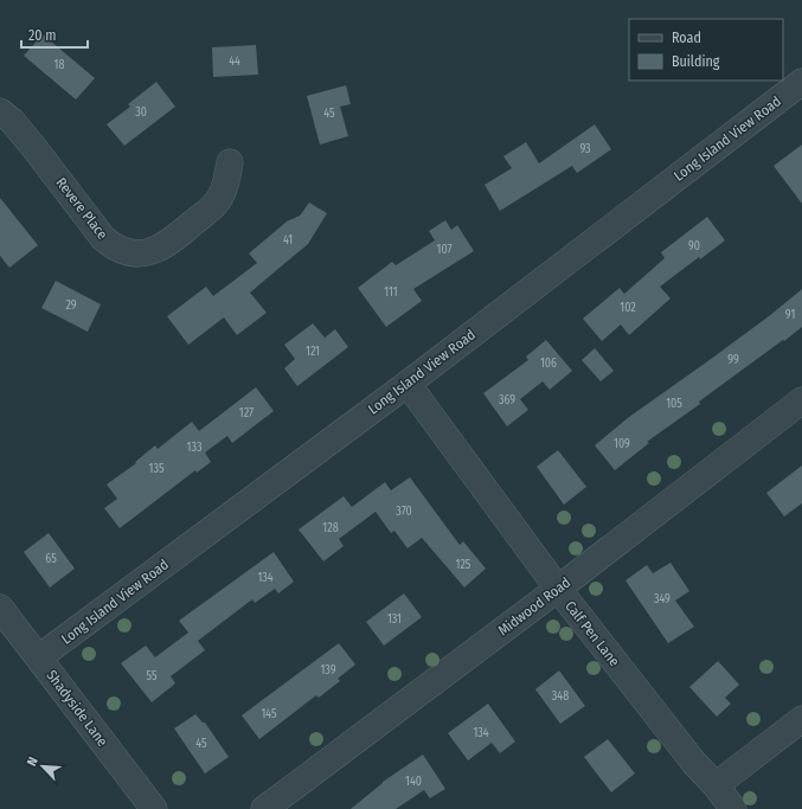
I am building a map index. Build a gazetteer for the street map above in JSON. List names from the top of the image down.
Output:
{
  "streets": {
    "street": [
      "Long Island View Road",
      "Revere Place",
      "Midwood Road",
      "Calf Pen Lane",
      "Shadyside Lane"
    ]
  },
  "crossings": [
    ["Long Island View Road", "Calf Pen Lane"],
    ["Long Island View Road", "Shadyside Lane"],
    ["Midwood Road", "Calf Pen Lane"]
  ],
  "house_numbers": [
    "44",
    "18",
    "30",
    "45",
    "93",
    "41",
    "90",
    "107",
    "111",
    "29",
    "102",
    "91",
    "121",
    "99",
    "106",
    "369",
    "105",
    "127",
    "109",
    "133",
    "135",
    "370",
    "128",
    "65",
    "125",
    "134",
    "349",
    "131",
    "139",
    "55",
    "348",
    "145",
    "134",
    "45",
    "140"
  ],
  "legend": ["Road", "Building"],
  "scale_bar": "20 m",
  "north": "top left"
}
